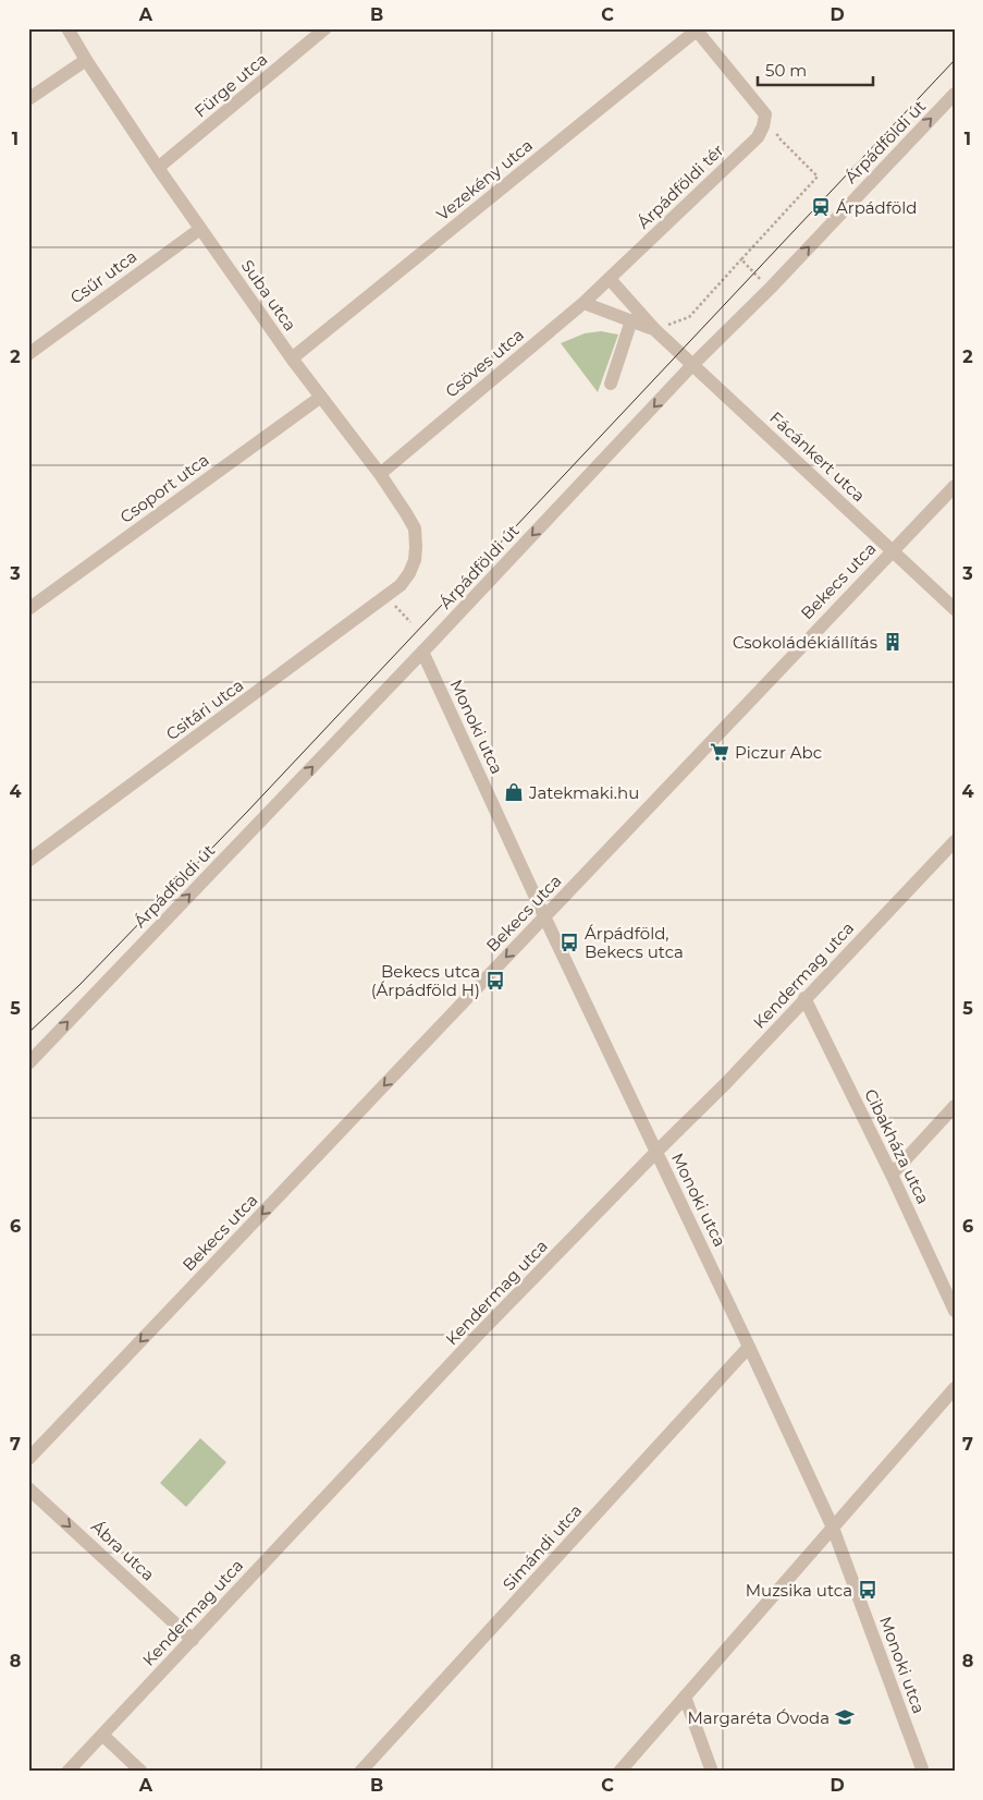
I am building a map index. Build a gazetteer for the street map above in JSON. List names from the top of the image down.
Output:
{
  "streets": {
    "street": [
      "Fürge utca",
      "Árpádföldi út",
      "Vezekény utca",
      "Árpádföldi tér",
      "Csűr utca",
      "Suba utca",
      "Csöves utca",
      "Fácánkert utca",
      "Csoport utca",
      "Bekecs utca",
      "Csitári utca",
      "Monoki utca",
      "Kendermag utca",
      "Cibakháza utca",
      "Simándi utca",
      "Ábra utca"
    ]
  },
  "crossings": [
    ["Fürge utca", "Suba utca"],
    ["Árpádföldi út", "Fácánkert utca"],
    ["Árpádföldi út", "Monoki utca"],
    ["Vezekény utca", "Suba utca"],
    ["Árpádföldi tér", "Csöves utca"],
    ["Árpádföldi tér", "Fácánkert utca"],
    ["Csűr utca", "Suba utca"],
    ["Suba utca", "Csöves utca"],
    ["Suba utca", "Csoport utca"],
    ["Suba utca", "Csitári utca"],
    ["Csöves utca", "Fácánkert utca"],
    ["Fácánkert utca", "Bekecs utca"],
    ["Bekecs utca", "Monoki utca"],
    ["Monoki utca", "Kendermag utca"],
    ["Monoki utca", "Simándi utca"],
    ["Kendermag utca", "Cibakháza utca"],
    ["Kendermag utca", "Ábra utca"]
  ],
  "one_way": ["Bekecs utca", "Ábra utca"],
  "places": {
    "station": ["Árpádföld"],
    "building": ["Csokoládékiállítás"],
    "supermarket": ["Piczur Abc"],
    "shop": ["Jatekmaki.hu"],
    "bus stop": ["Árpádföld, Bekecs utca", "Bekecs utca (Árpádföld H)", "Muzsika utca"],
    "school or university": ["Margaréta Óvoda"]
  },
  "scale_bar": "50 m",
  "grid": {
    "columns": [
      "A",
      "B",
      "C",
      "D"
    ],
    "rows": [
      "1",
      "2",
      "3",
      "4",
      "5",
      "6",
      "7",
      "8"
    ]
  }
}
